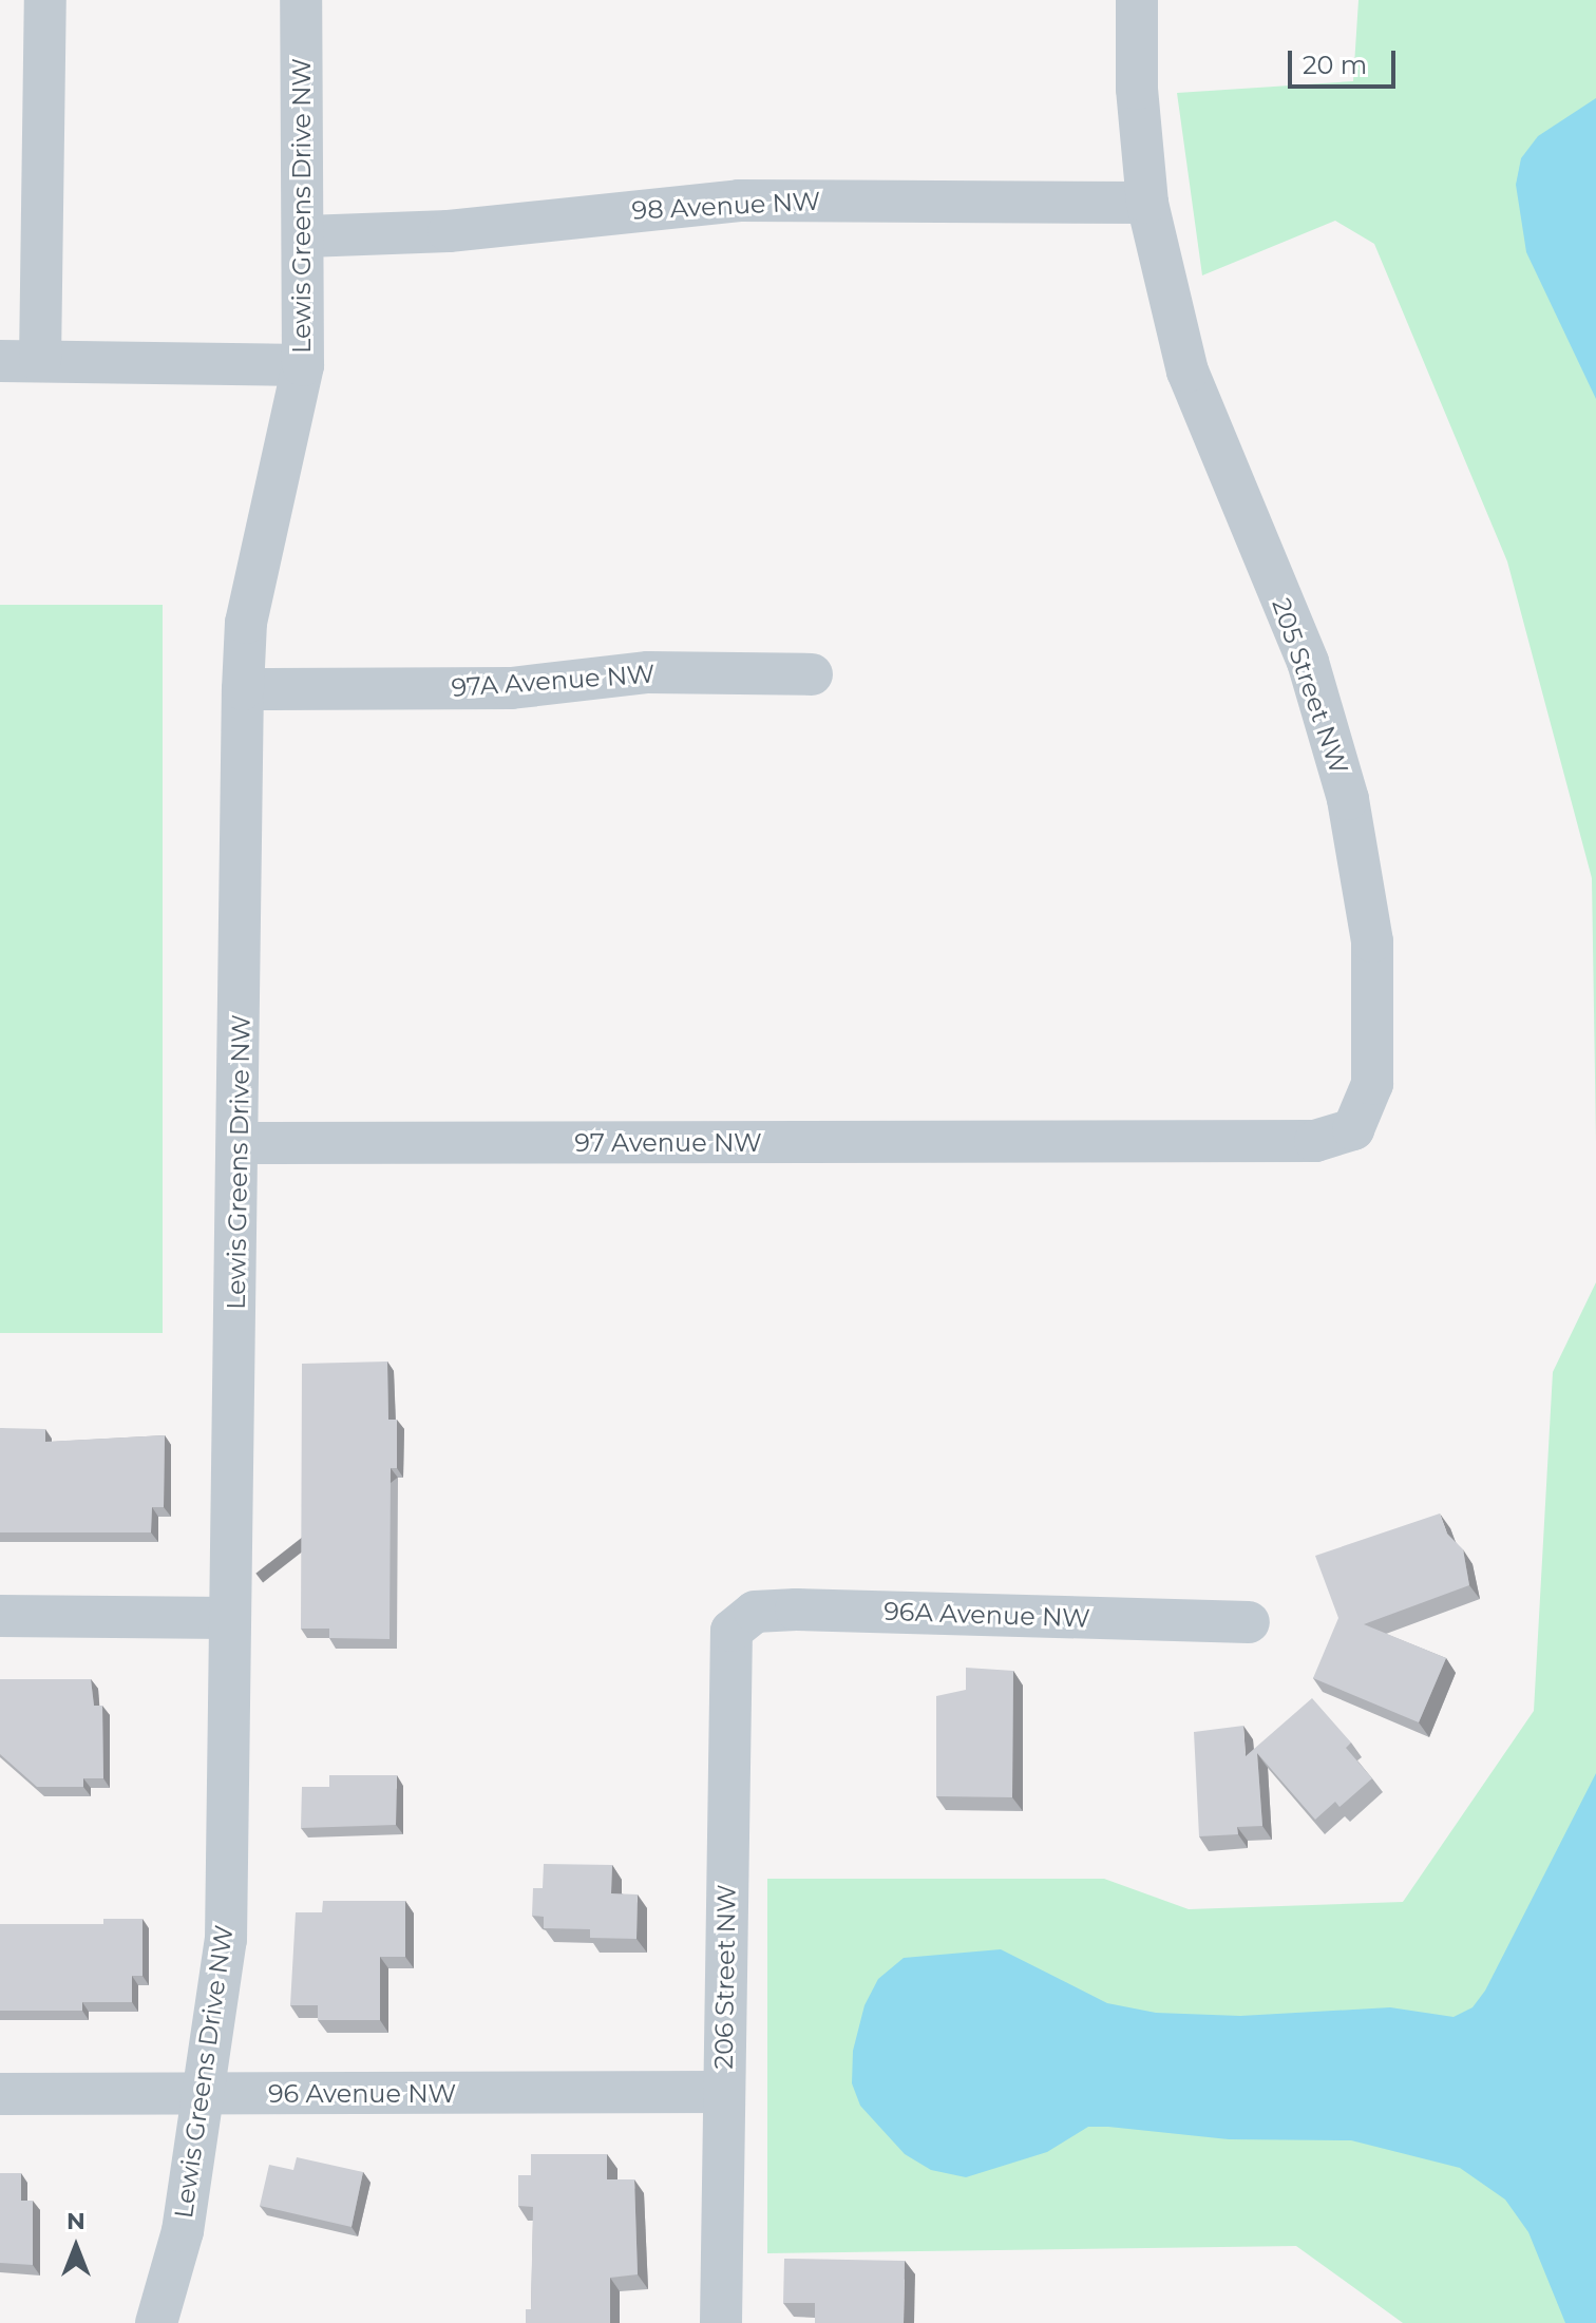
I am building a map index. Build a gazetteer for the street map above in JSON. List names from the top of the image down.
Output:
{
  "streets": {
    "street": [
      "Lewis Greens Drive NW",
      "98 Avenue NW",
      "97A Avenue NW",
      "205 Street NW",
      "97 Avenue NW",
      "96A Avenue NW",
      "206 Street NW",
      "96 Avenue NW"
    ]
  },
  "crossings": [
    ["Lewis Greens Drive NW", "98 Avenue NW"],
    ["Lewis Greens Drive NW", "97A Avenue NW"],
    ["Lewis Greens Drive NW", "97 Avenue NW"],
    ["Lewis Greens Drive NW", "96 Avenue NW"],
    ["98 Avenue NW", "205 Street NW"],
    ["205 Street NW", "97 Avenue NW"],
    ["96A Avenue NW", "206 Street NW"],
    ["206 Street NW", "96 Avenue NW"]
  ],
  "scale_bar": "20 m",
  "north": "top"
}
